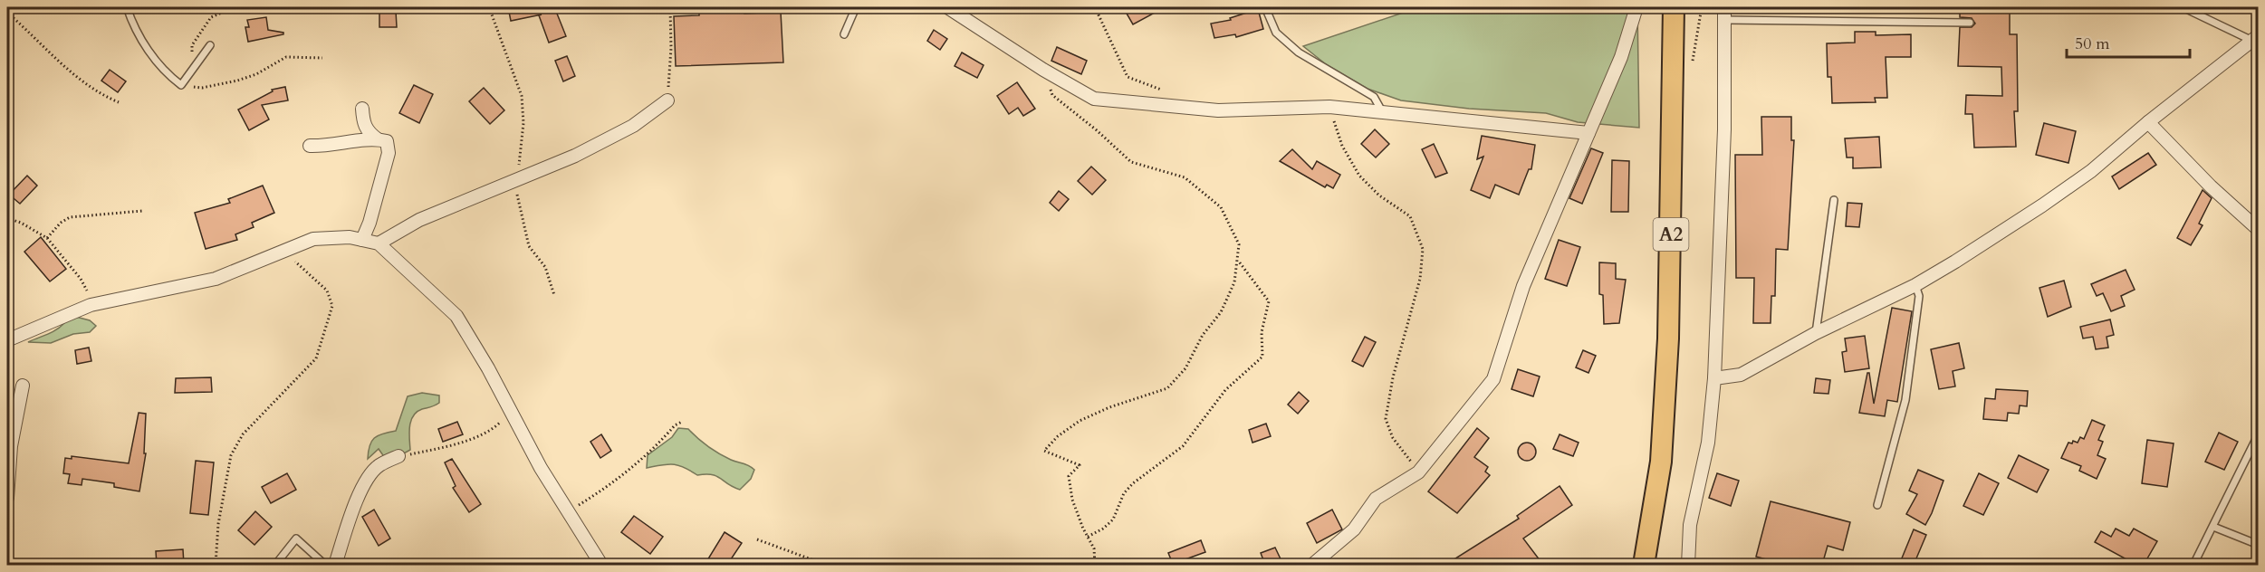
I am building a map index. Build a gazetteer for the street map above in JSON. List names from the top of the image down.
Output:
{
  "streets": {
    "main road": ["A2"]
  },
  "scale_bar": "50 m"
}
